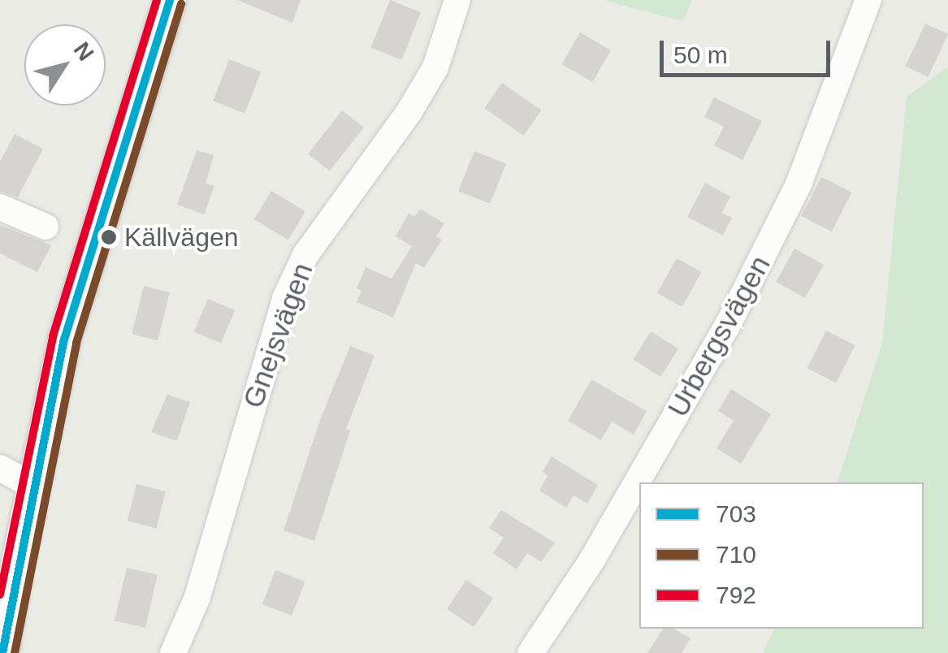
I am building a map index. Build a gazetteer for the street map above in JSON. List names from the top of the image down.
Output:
{
  "streets": {
    "street": ["Gnejsvägen", "Urbergsvägen"]
  },
  "places": ["Källvägen"],
  "lines": ["transit line 703", "transit line 792", "transit line 710"],
  "legend": ["703", "710", "792"],
  "scale_bar": "50 m",
  "north": "top right"
}
